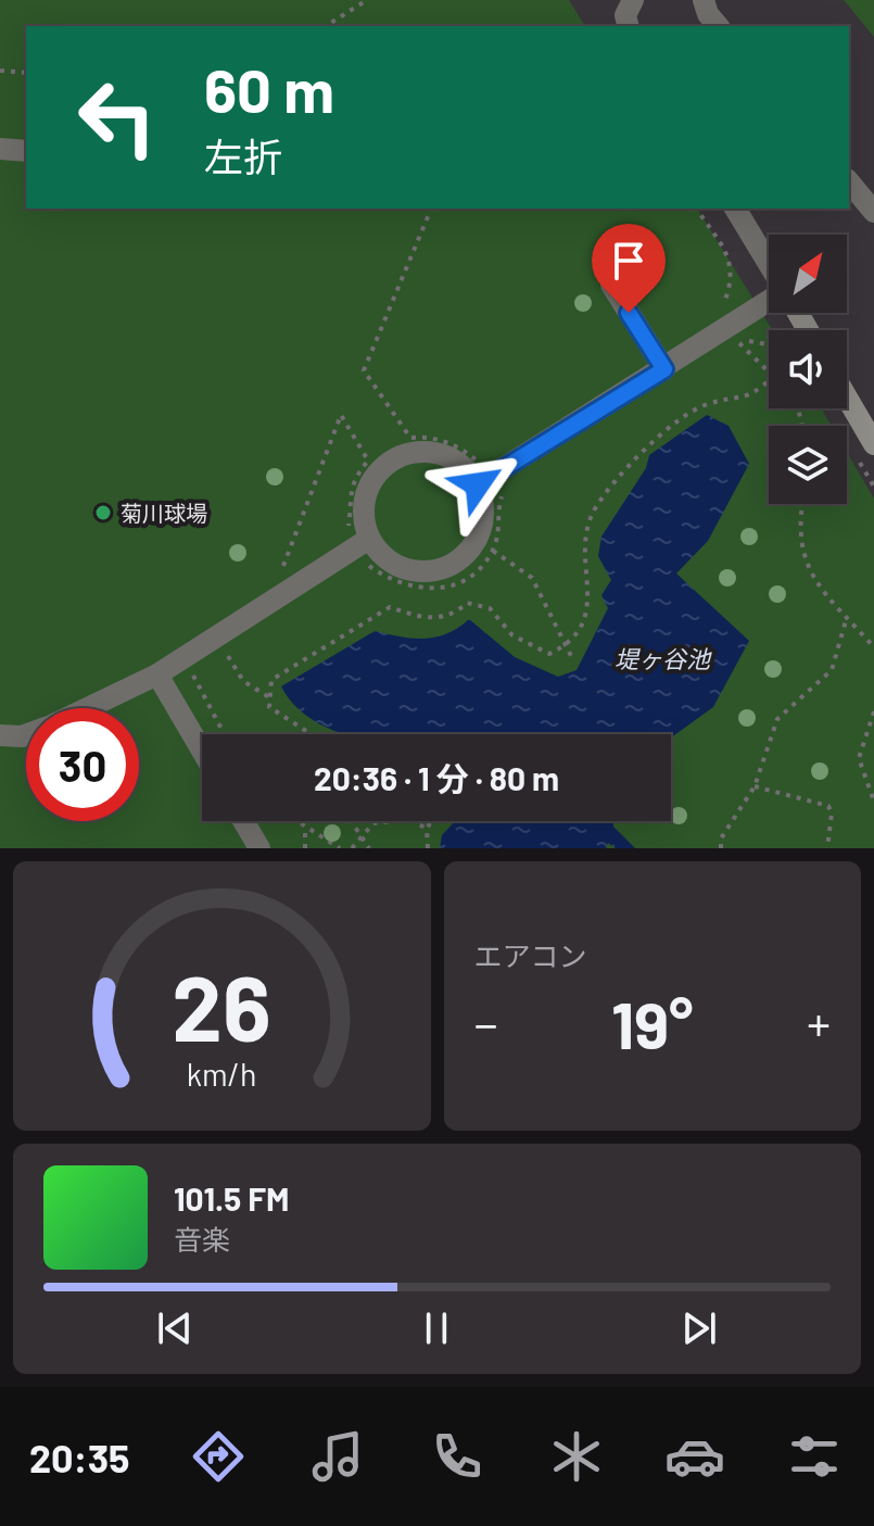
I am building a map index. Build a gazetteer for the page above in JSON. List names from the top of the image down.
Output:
{
  "water": ["堤ヶ谷池"],
  "places": ["菊川球場"],
  "north": "top right",
  "page": {
    "turn": ["60 m", "左折"],
    "limit": "30",
    "trip": "20:36 · 1 分 · 80 m",
    "tile": "エアコン",
    "heat": ["−", "19°", "+"],
    "song": ["101.5 FM", "音楽"],
    "tabs": "20:35",
    "gauge": ["26", "km/h"]
  }
}
